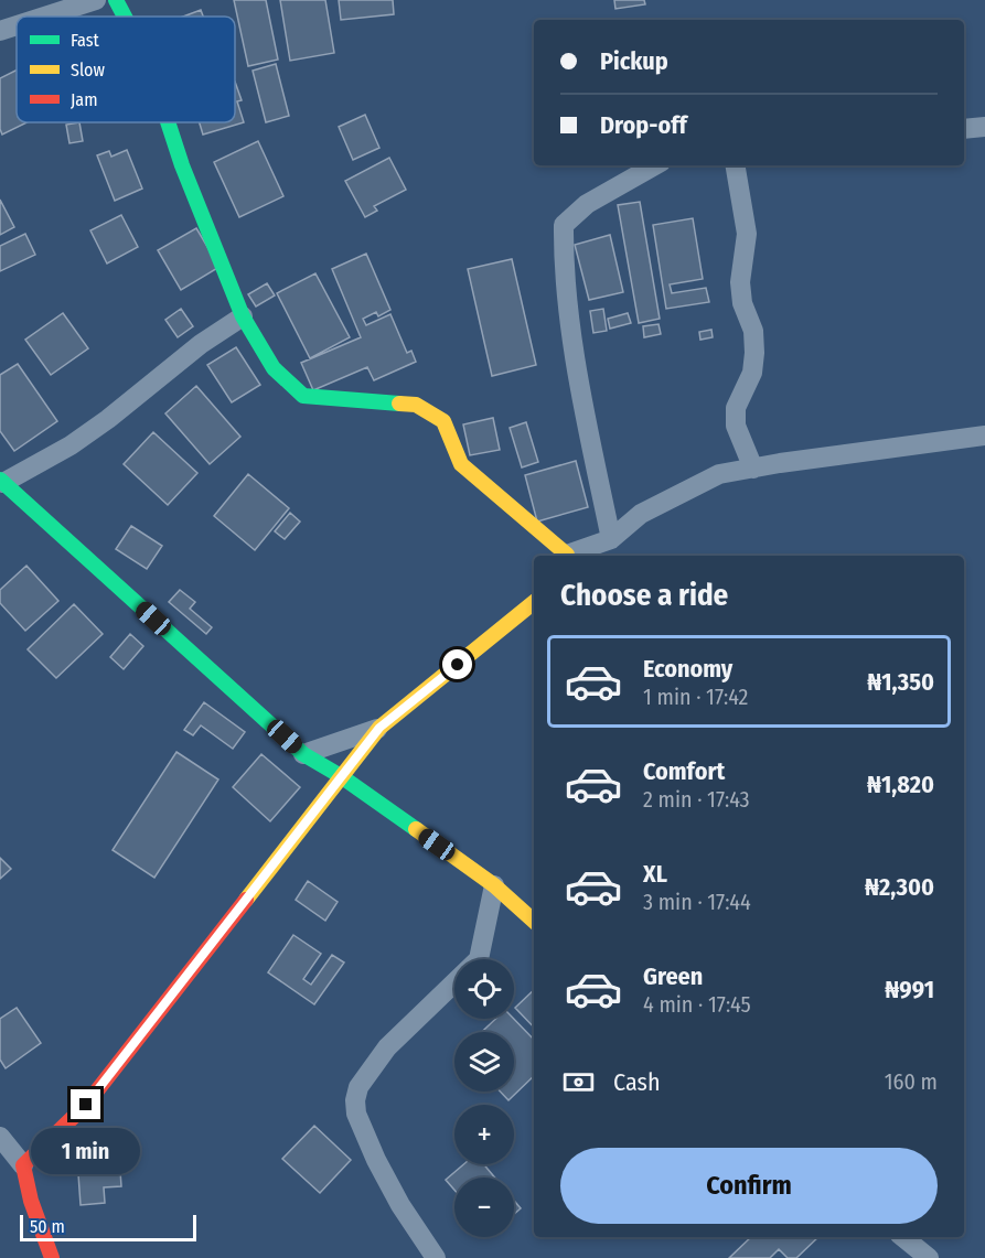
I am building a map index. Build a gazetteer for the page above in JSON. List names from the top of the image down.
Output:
{
  "legend": ["Fast", "Slow", "Jam"],
  "scale_bar": "50 m",
  "page": {
    "banner": ["Pickup", "Drop-off"],
    "heading": "Choose a ride",
    "list": [
      {
        "name": "Economy",
        "note": "1 min · 17:42",
        "value": "₦1,350"
      },
      {
        "name": "Comfort",
        "note": "2 min · 17:43",
        "value": "₦1,820"
      },
      {
        "name": "XL",
        "note": "3 min · 17:44",
        "value": "₦2,300"
      },
      {
        "name": "Green",
        "note": "4 min · 17:45",
        "value": "₦991"
      }
    ],
    "map_buttons": ["+", "−"],
    "pay": ["Cash", "160 m"],
    "bubble": "1 min",
    "buttons": "Confirm",
    "scale": "50 m"
  }
}
